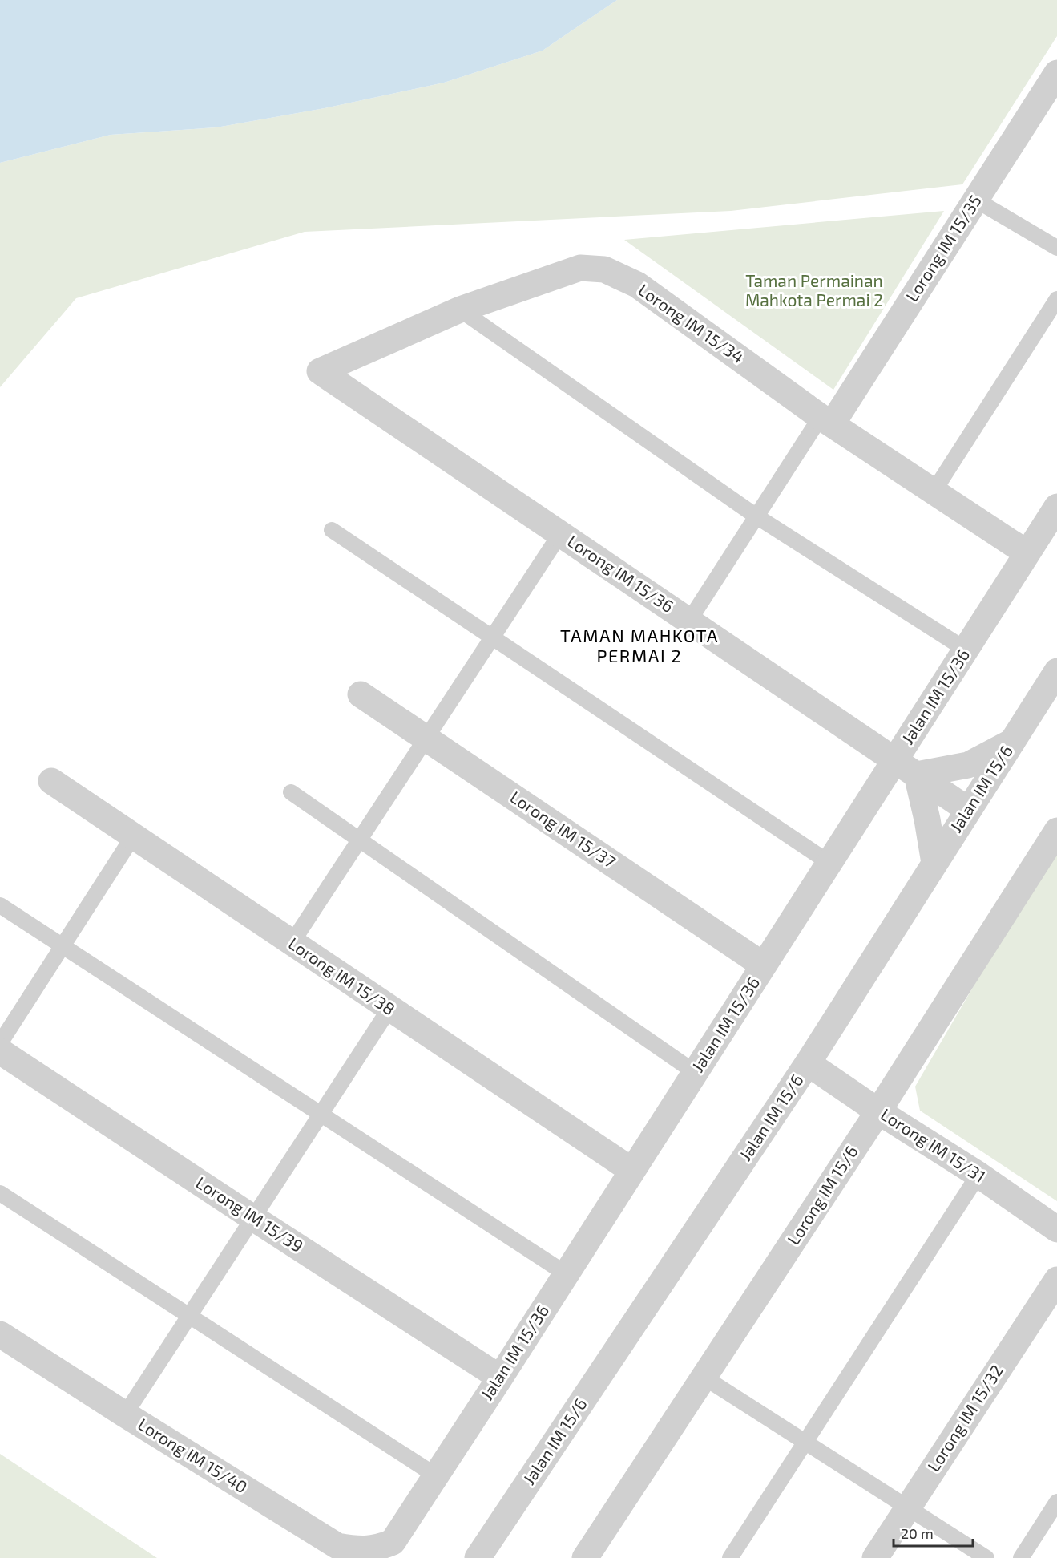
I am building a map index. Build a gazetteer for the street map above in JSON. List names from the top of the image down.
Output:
{
  "streets": {
    "street": [
      "Lorong IM 15/35",
      "Lorong IM 15/34",
      "Lorong IM 15/36",
      "Jalan IM 15/36",
      "Jalan IM 15/6",
      "Lorong IM 15/37",
      "Lorong IM 15/38",
      "Lorong IM 15/31",
      "Lorong IM 15/6",
      "Lorong IM 15/39",
      "Lorong IM 15/32",
      "Lorong IM 15/40"
    ]
  },
  "crossings": [
    ["Lorong IM 15/35", "Lorong IM 15/34"],
    ["Lorong IM 15/34", "Lorong IM 15/36"],
    ["Lorong IM 15/34", "Jalan IM 15/36"],
    ["Lorong IM 15/36", "Jalan IM 15/36"],
    ["Lorong IM 15/36", "Jalan IM 15/6"],
    ["Jalan IM 15/36", "Lorong IM 15/37"],
    ["Jalan IM 15/36", "Lorong IM 15/38"],
    ["Jalan IM 15/36", "Lorong IM 15/39"],
    ["Jalan IM 15/36", "Lorong IM 15/40"],
    ["Jalan IM 15/6", "Lorong IM 15/31"],
    ["Lorong IM 15/31", "Lorong IM 15/6"]
  ],
  "districts": ["TAMAN MAHKOTA PERMAI 2"],
  "parks": ["Taman Permainan Mahkota Permai 2"],
  "scale_bar": "20 m"
}
